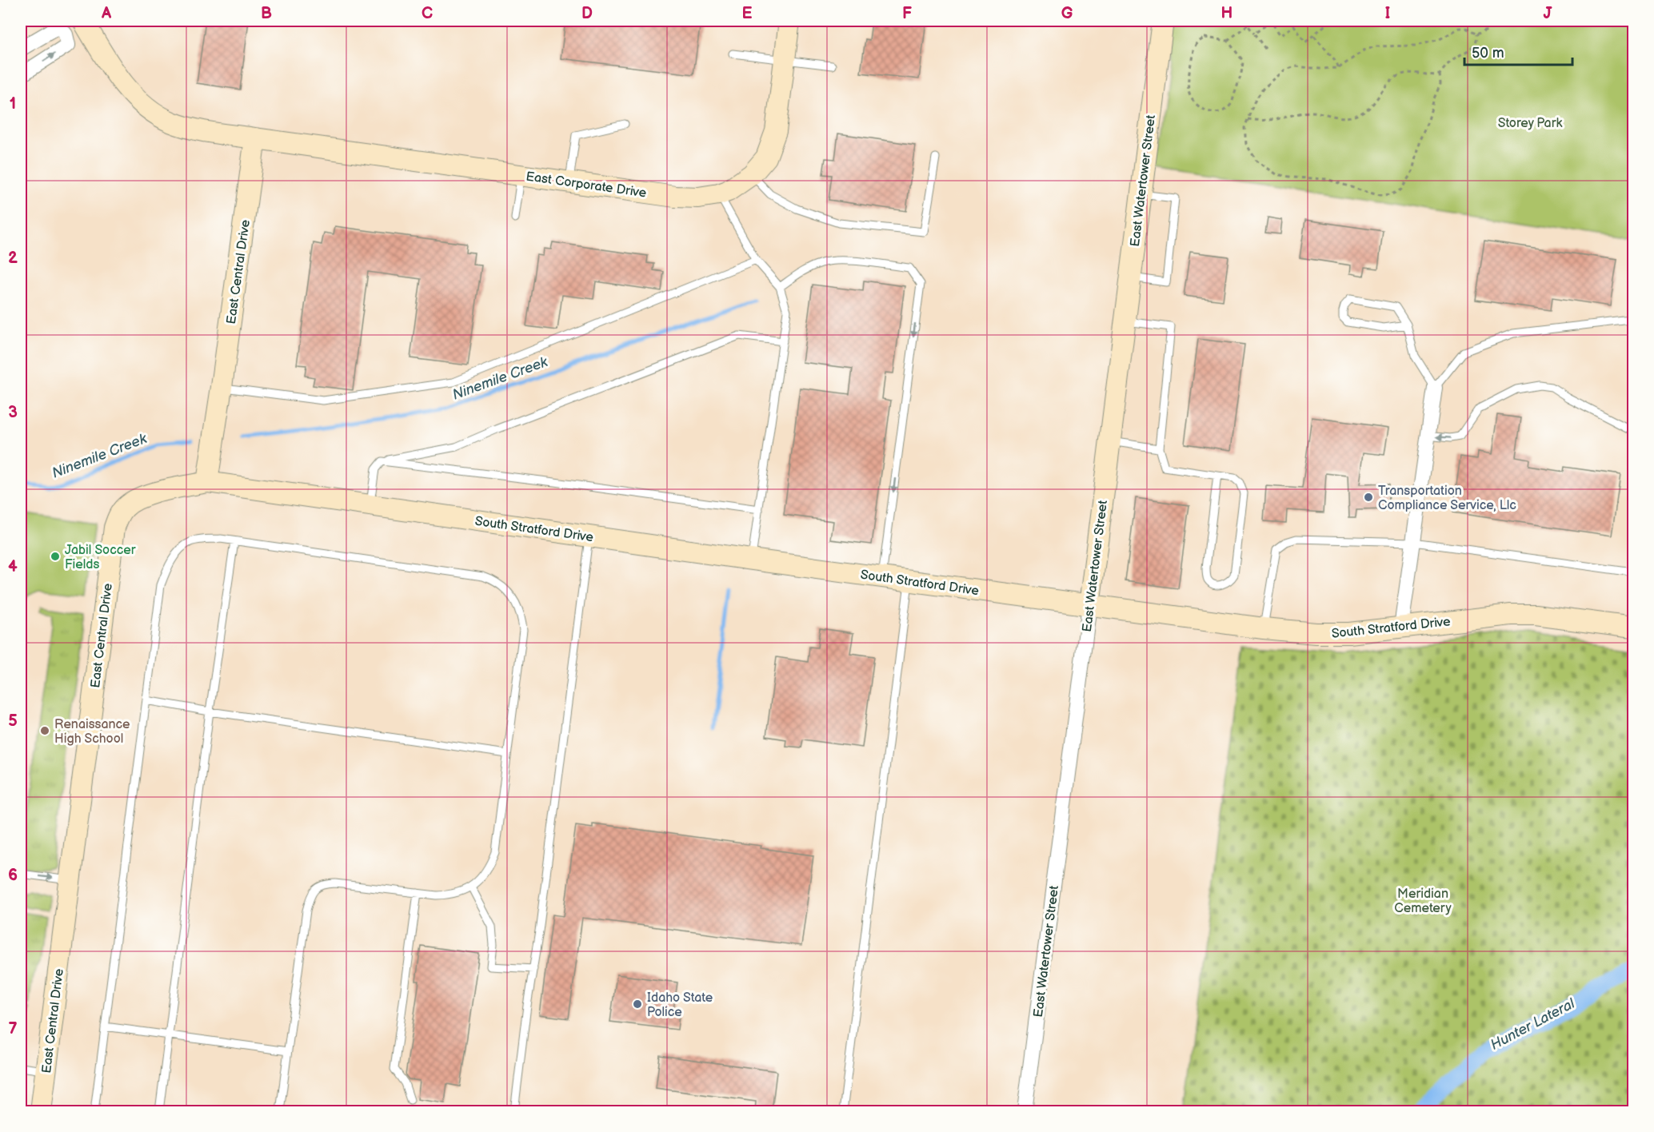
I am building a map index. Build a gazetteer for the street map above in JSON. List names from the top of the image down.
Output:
{
  "streets": {
    "street": [
      "East Watertower Street",
      "East Corporate Drive",
      "East Central Drive",
      "South Stratford Drive"
    ]
  },
  "crossings": [
    ["East Watertower Street", "South Stratford Drive"],
    ["East Corporate Drive", "East Central Drive"],
    ["East Central Drive", "South Stratford Drive"]
  ],
  "water": ["Ninemile Creek", "Hunter Lateral"],
  "parks": ["Storey Park", "Meridian Cemetery"],
  "places": [
    "Transportation Compliance Service, Llc",
    "Jabil Soccer Fields",
    "Renaissance High School",
    "Idaho State Police"
  ],
  "scale_bar": "50 m",
  "grid": {
    "columns": [
      "A",
      "B",
      "C",
      "D",
      "E",
      "F",
      "G",
      "H",
      "I",
      "J"
    ],
    "rows": [
      "1",
      "2",
      "3",
      "4",
      "5",
      "6",
      "7"
    ]
  }
}
